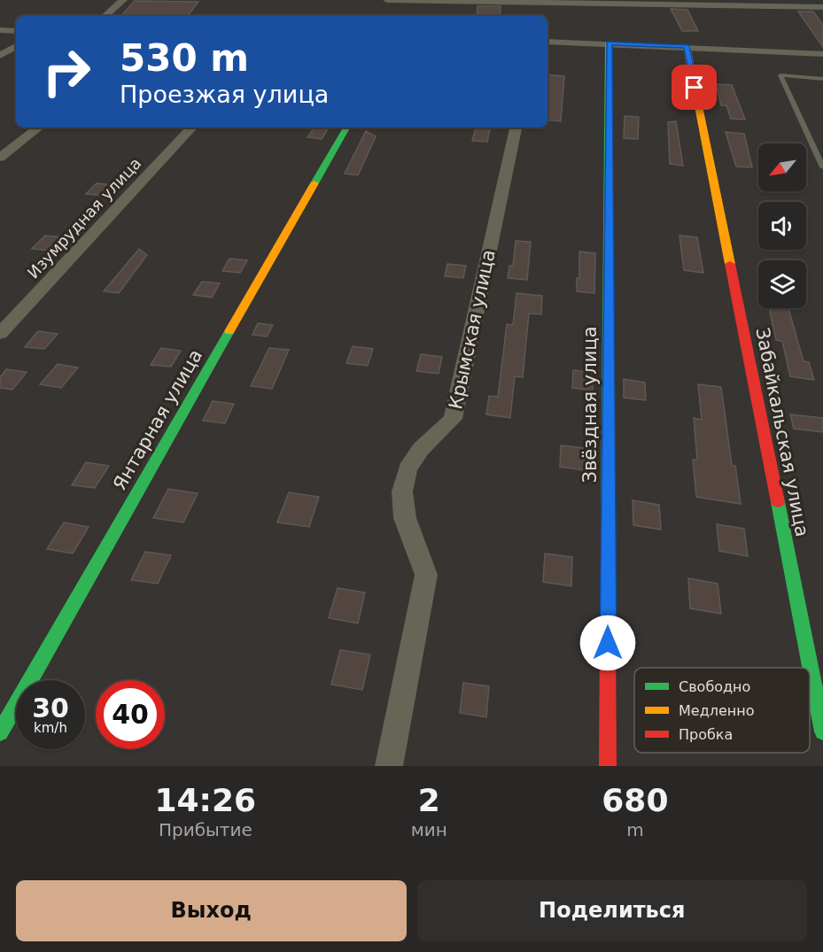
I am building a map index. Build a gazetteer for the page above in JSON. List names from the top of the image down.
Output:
{
  "streets": {
    "street": [
      "Изумрудная улица",
      "Крымская улица",
      "Звёздная улица",
      "Янтарная улица",
      "Забайкальская улица"
    ]
  },
  "legend": ["Свободно", "Медленно", "Пробка"],
  "north": "bottom left",
  "page": {
    "turn": ["530 m", "Проезжая улица"],
    "speed": "30 km/h",
    "limit": "40",
    "eta": [
      "14:26",
      "Прибытие",
      "2",
      "мин",
      "680",
      "m"
    ],
    "buttons": ["Выход", "Поделиться"]
  }
}
